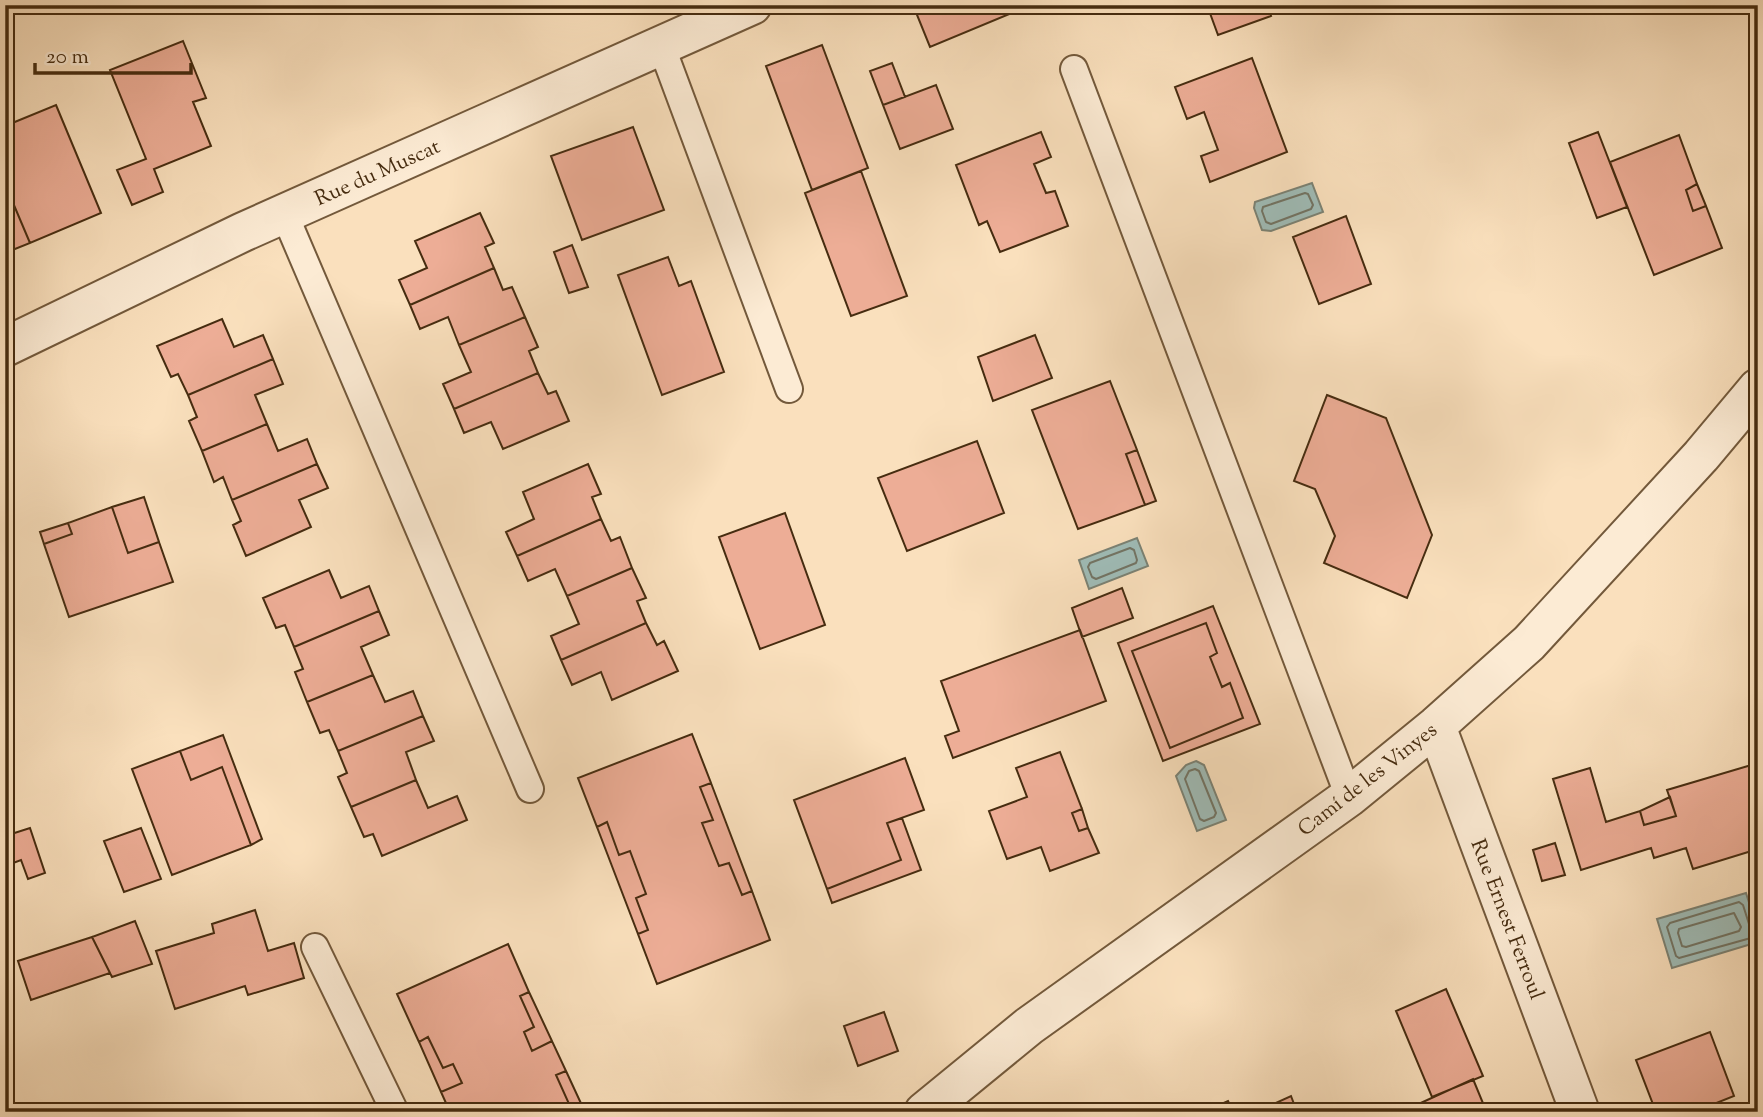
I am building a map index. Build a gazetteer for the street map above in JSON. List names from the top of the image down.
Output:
{
  "streets": {
    "street": ["Rue du Muscat", "Camí de les Vinyes", "Rue Ernest Ferroul"]
  },
  "crossings": [
    ["Camí de les Vinyes", "Rue Ernest Ferroul"]
  ],
  "scale_bar": "20 m"
}
